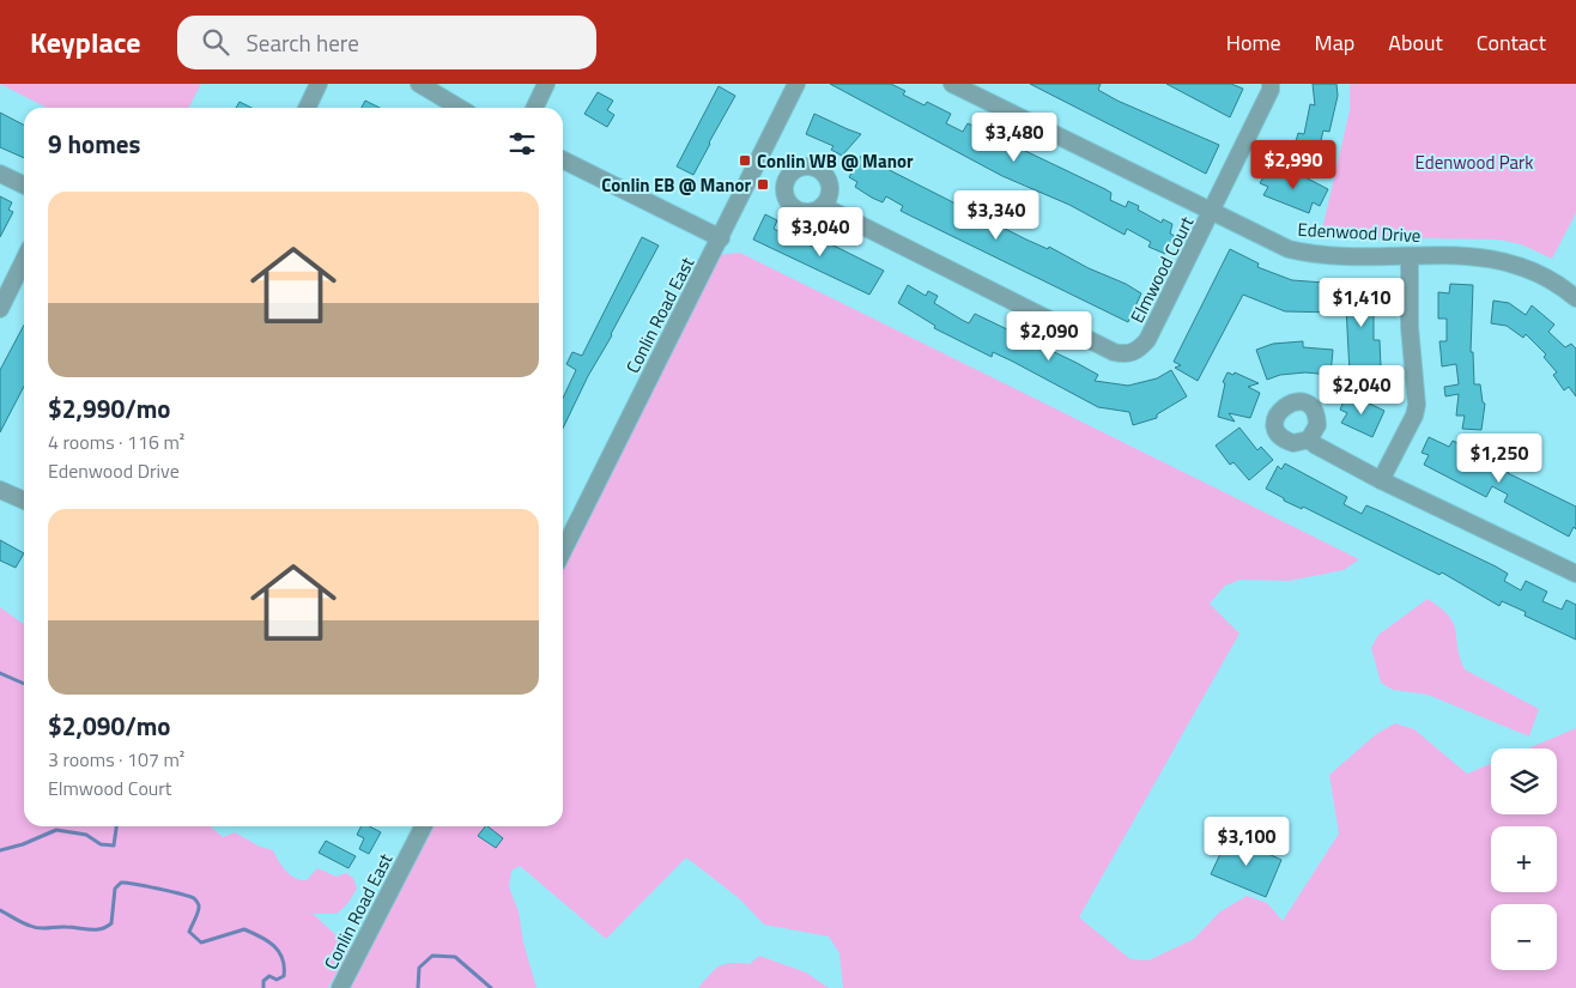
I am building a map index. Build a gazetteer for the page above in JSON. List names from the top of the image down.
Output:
{
  "streets": {
    "street": ["Edenwood Drive", "Elmwood Court", "Conlin Road East"]
  },
  "crossings": [
    ["Edenwood Drive", "Elmwood Court"]
  ],
  "parks": ["Edenwood Park"],
  "places": {
    "transit": ["Conlin WB @ Manor", "Conlin EB @ Manor"]
  },
  "page": {
    "header": "Keyplace",
    "search": "Search here",
    "nav": [
      "Home",
      "Map",
      "About",
      "Contact"
    ],
    "heading": "9 homes",
    "price": [
      "$3,480",
      "$2,990",
      "$3,340",
      "$3,040",
      "$1,410",
      "$2,090",
      "$2,040",
      "$1,250",
      "$3,100"
    ],
    "list": [
      {
        "name": "$2,990/mo",
        "note": "4 rooms · 116 m² · Edenwood Drive"
      },
      {
        "name": "$2,090/mo",
        "note": "3 rooms · 107 m² · Elmwood Court"
      }
    ],
    "map_buttons": ["+", "−"]
  }
}
